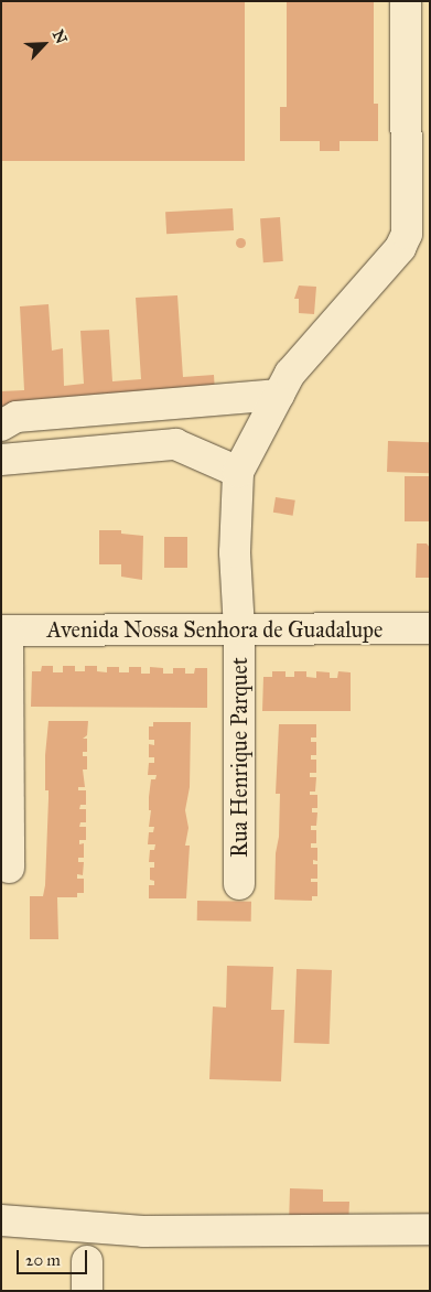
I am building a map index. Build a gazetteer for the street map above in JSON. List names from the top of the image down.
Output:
{
  "streets": {
    "street": ["Avenida Nossa Senhora de Guadalupe", "Rua Henrique Parquet"]
  },
  "crossings": [
    ["Avenida Nossa Senhora de Guadalupe", "Rua Henrique Parquet"]
  ],
  "scale_bar": "20 m",
  "north": "top right"
}
